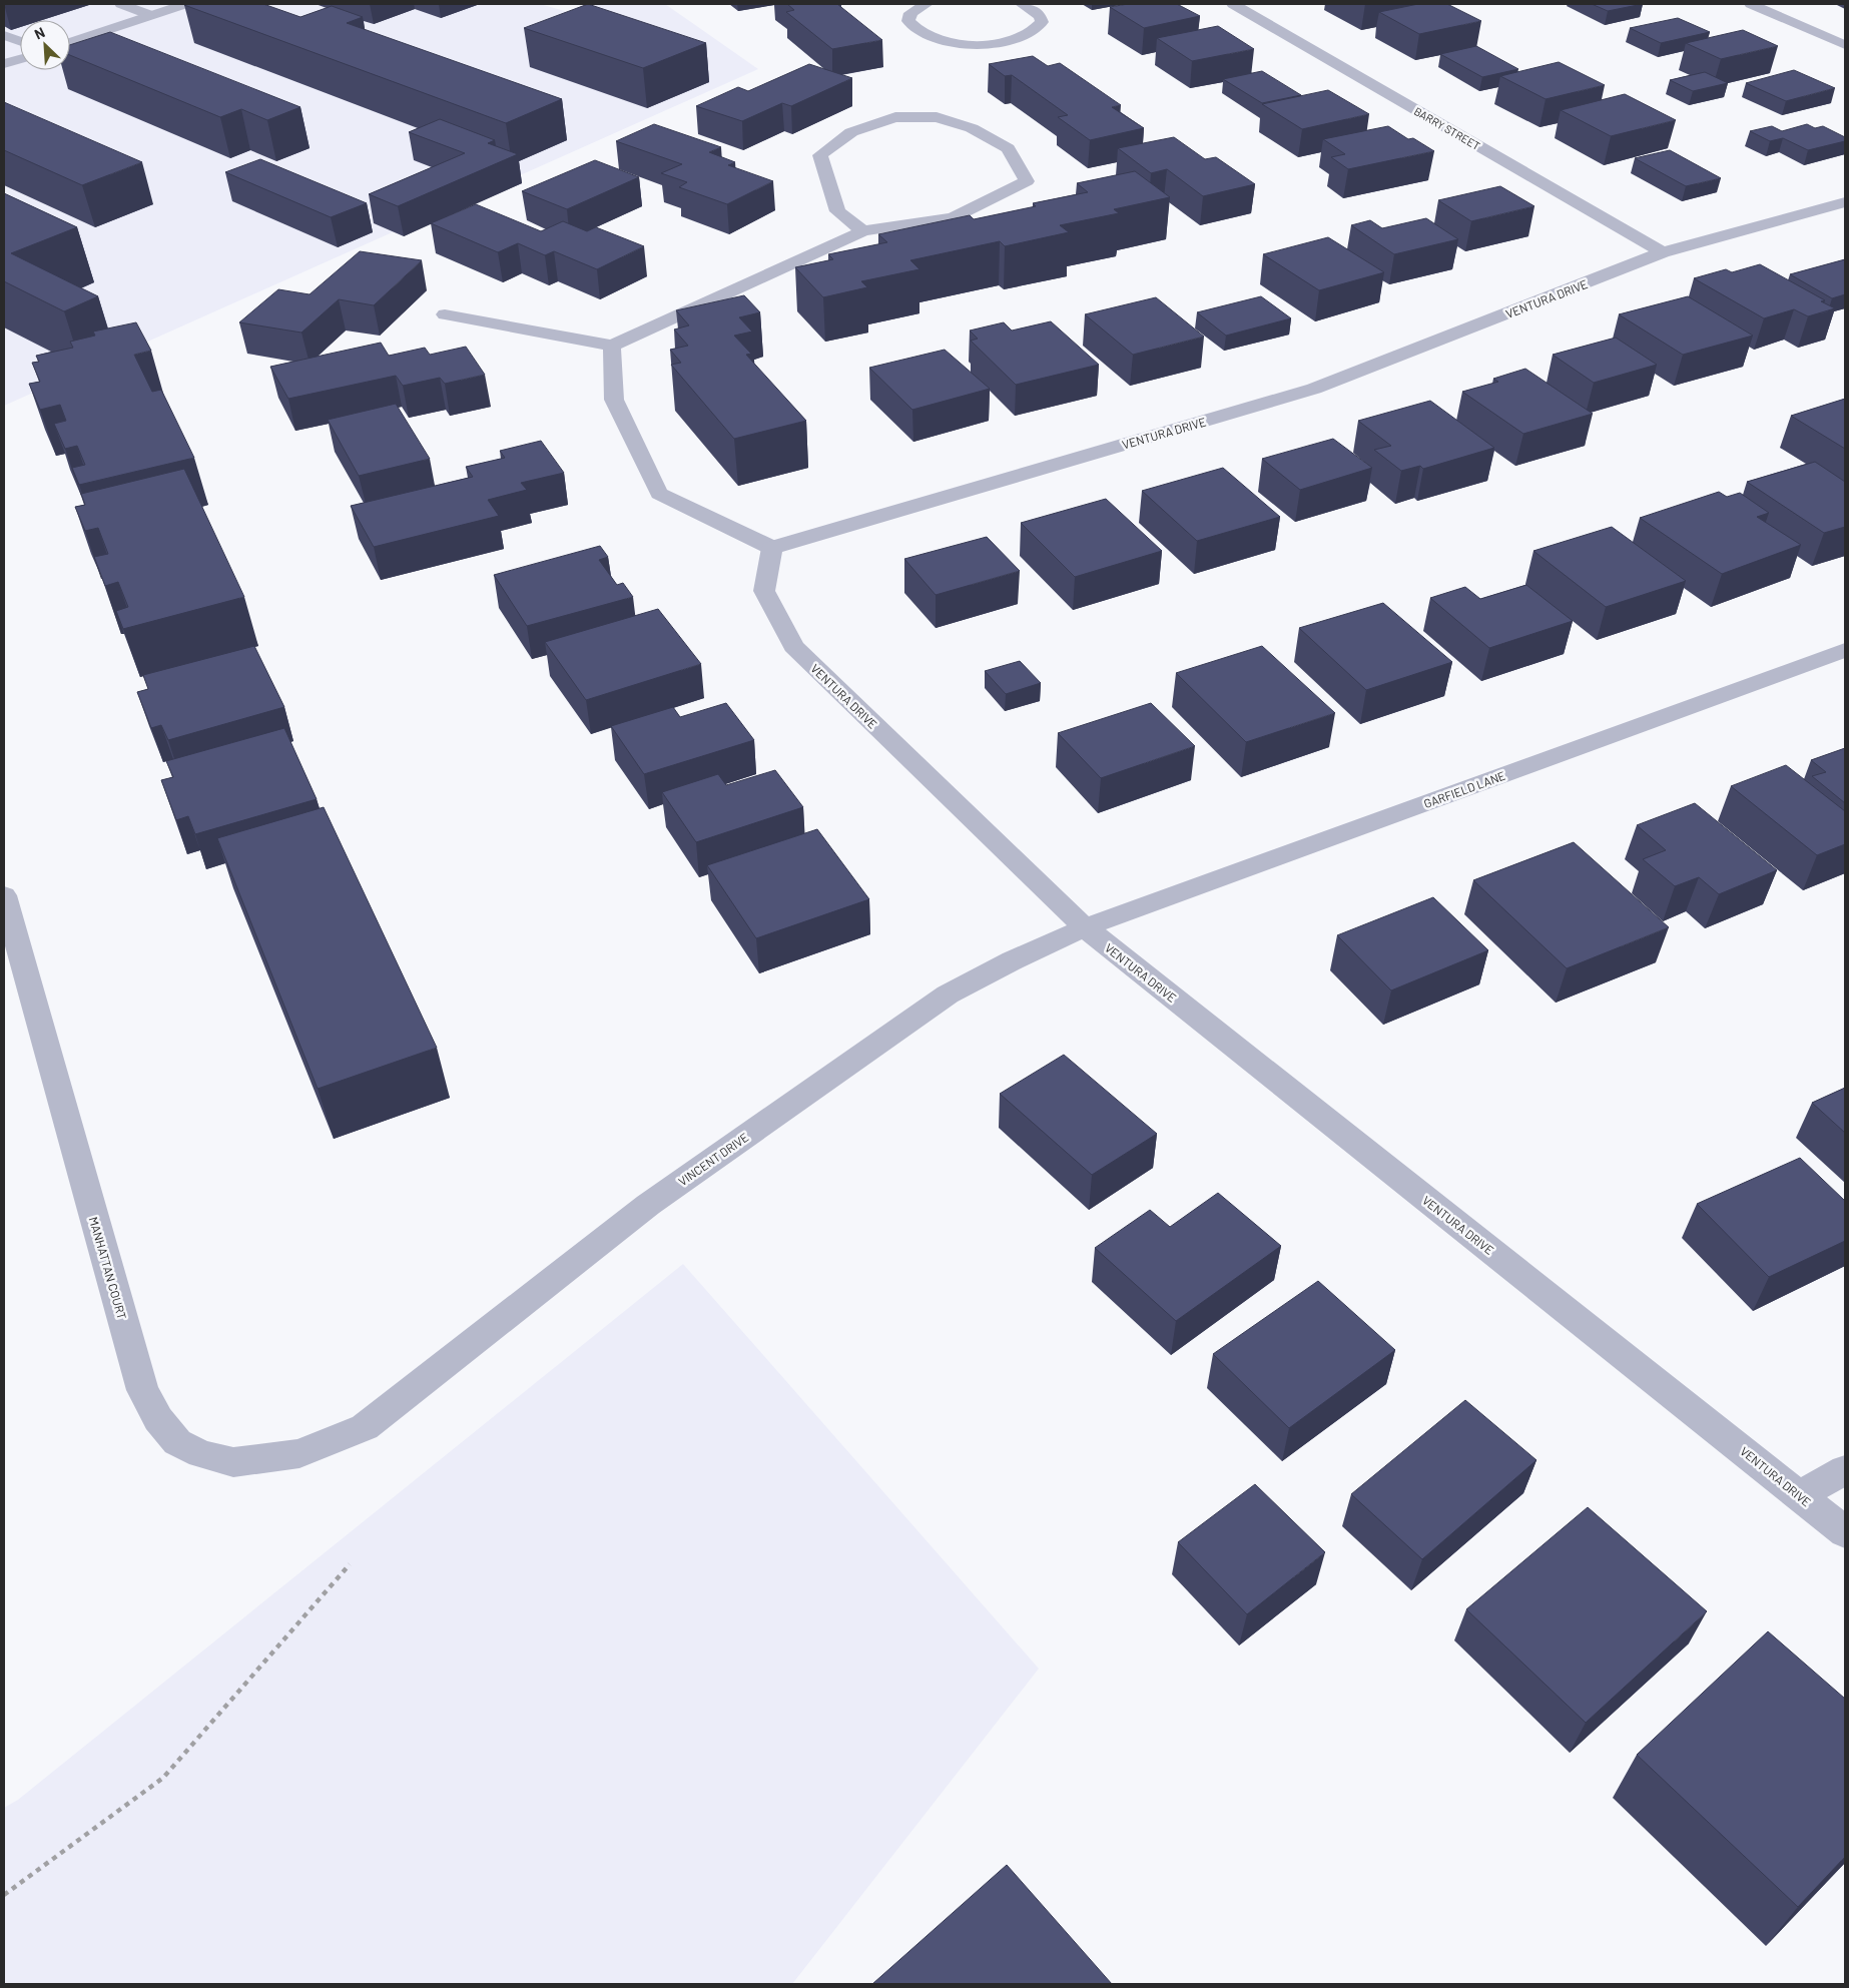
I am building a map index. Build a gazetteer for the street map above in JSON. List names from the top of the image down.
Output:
{
  "streets": {
    "street": [
      "BARRY STREET",
      "VENTURA DRIVE",
      "GARFIELD LANE",
      "VINCENT DRIVE",
      "MANHATTAN COURT"
    ]
  },
  "crossings": [
    ["BARRY STREET", "VENTURA DRIVE"],
    ["VENTURA DRIVE", "GARFIELD LANE"],
    ["VENTURA DRIVE", "VINCENT DRIVE"],
    ["GARFIELD LANE", "VINCENT DRIVE"],
    ["VINCENT DRIVE", "MANHATTAN COURT"]
  ],
  "north": "top left"
}
